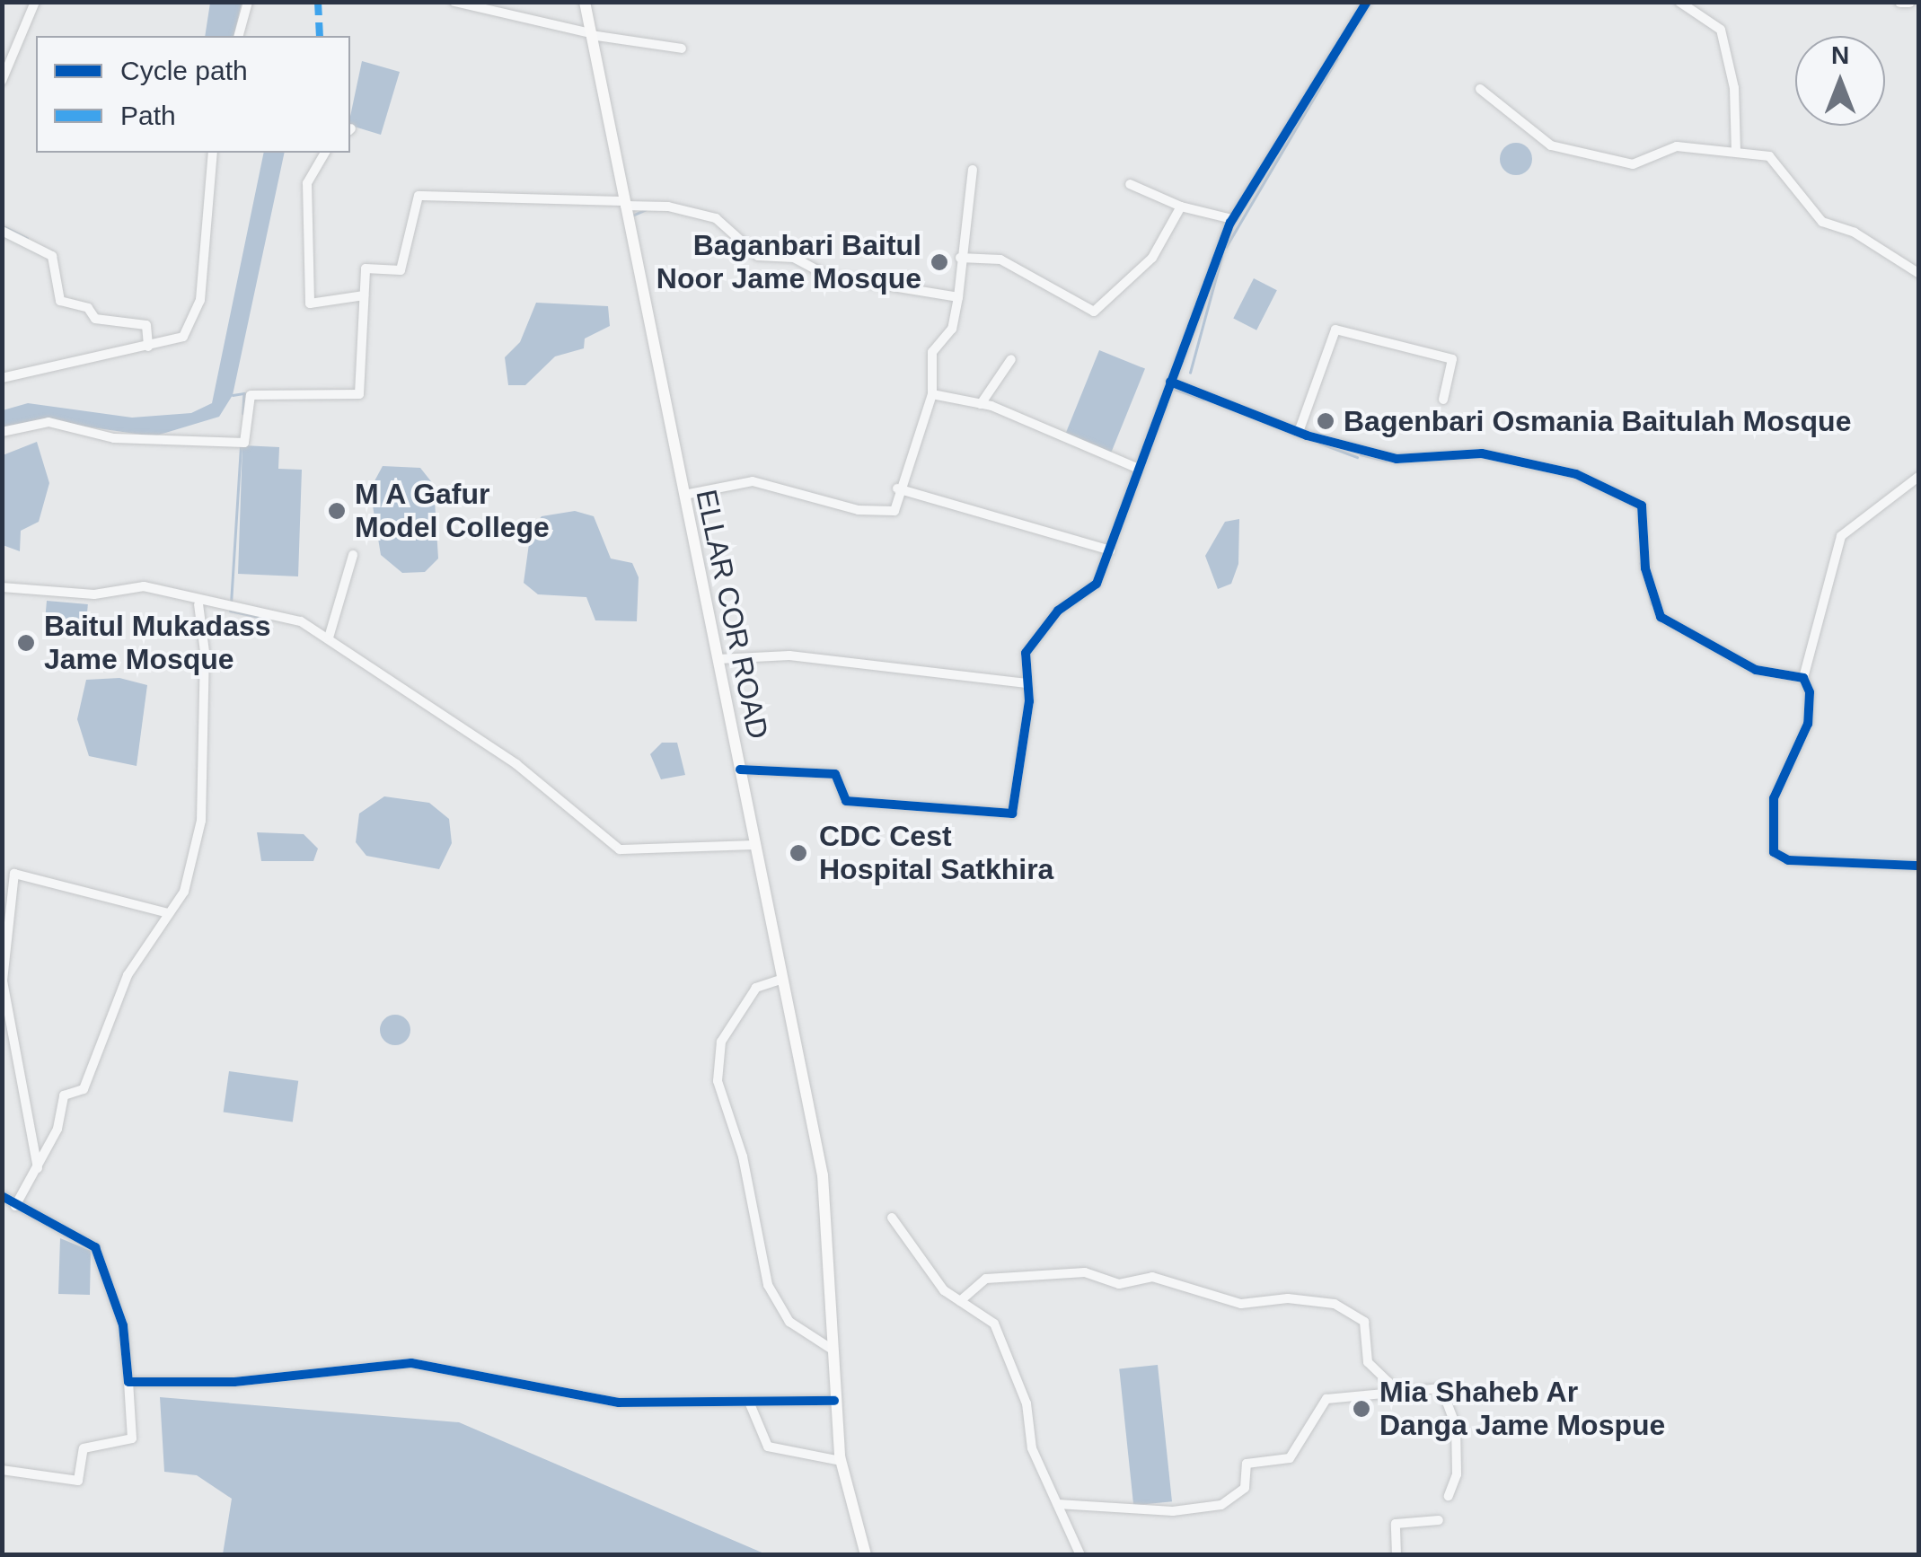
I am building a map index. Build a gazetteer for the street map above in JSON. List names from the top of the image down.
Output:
{
  "streets": {
    "main road": ["ELLAR COR ROAD"]
  },
  "places": [
    "Baganbari Baitul Noor Jame Mosque",
    "Bagenbari Osmania Baitulah Mosque",
    "M A Gafur Model College",
    "Baitul Mukadass Jame Mosque",
    "CDC Cest Hospital Satkhira",
    "Mia Shaheb Ar Danga Jame Mospue"
  ],
  "legend": ["Cycle path", "Path"],
  "north": "top"
}
